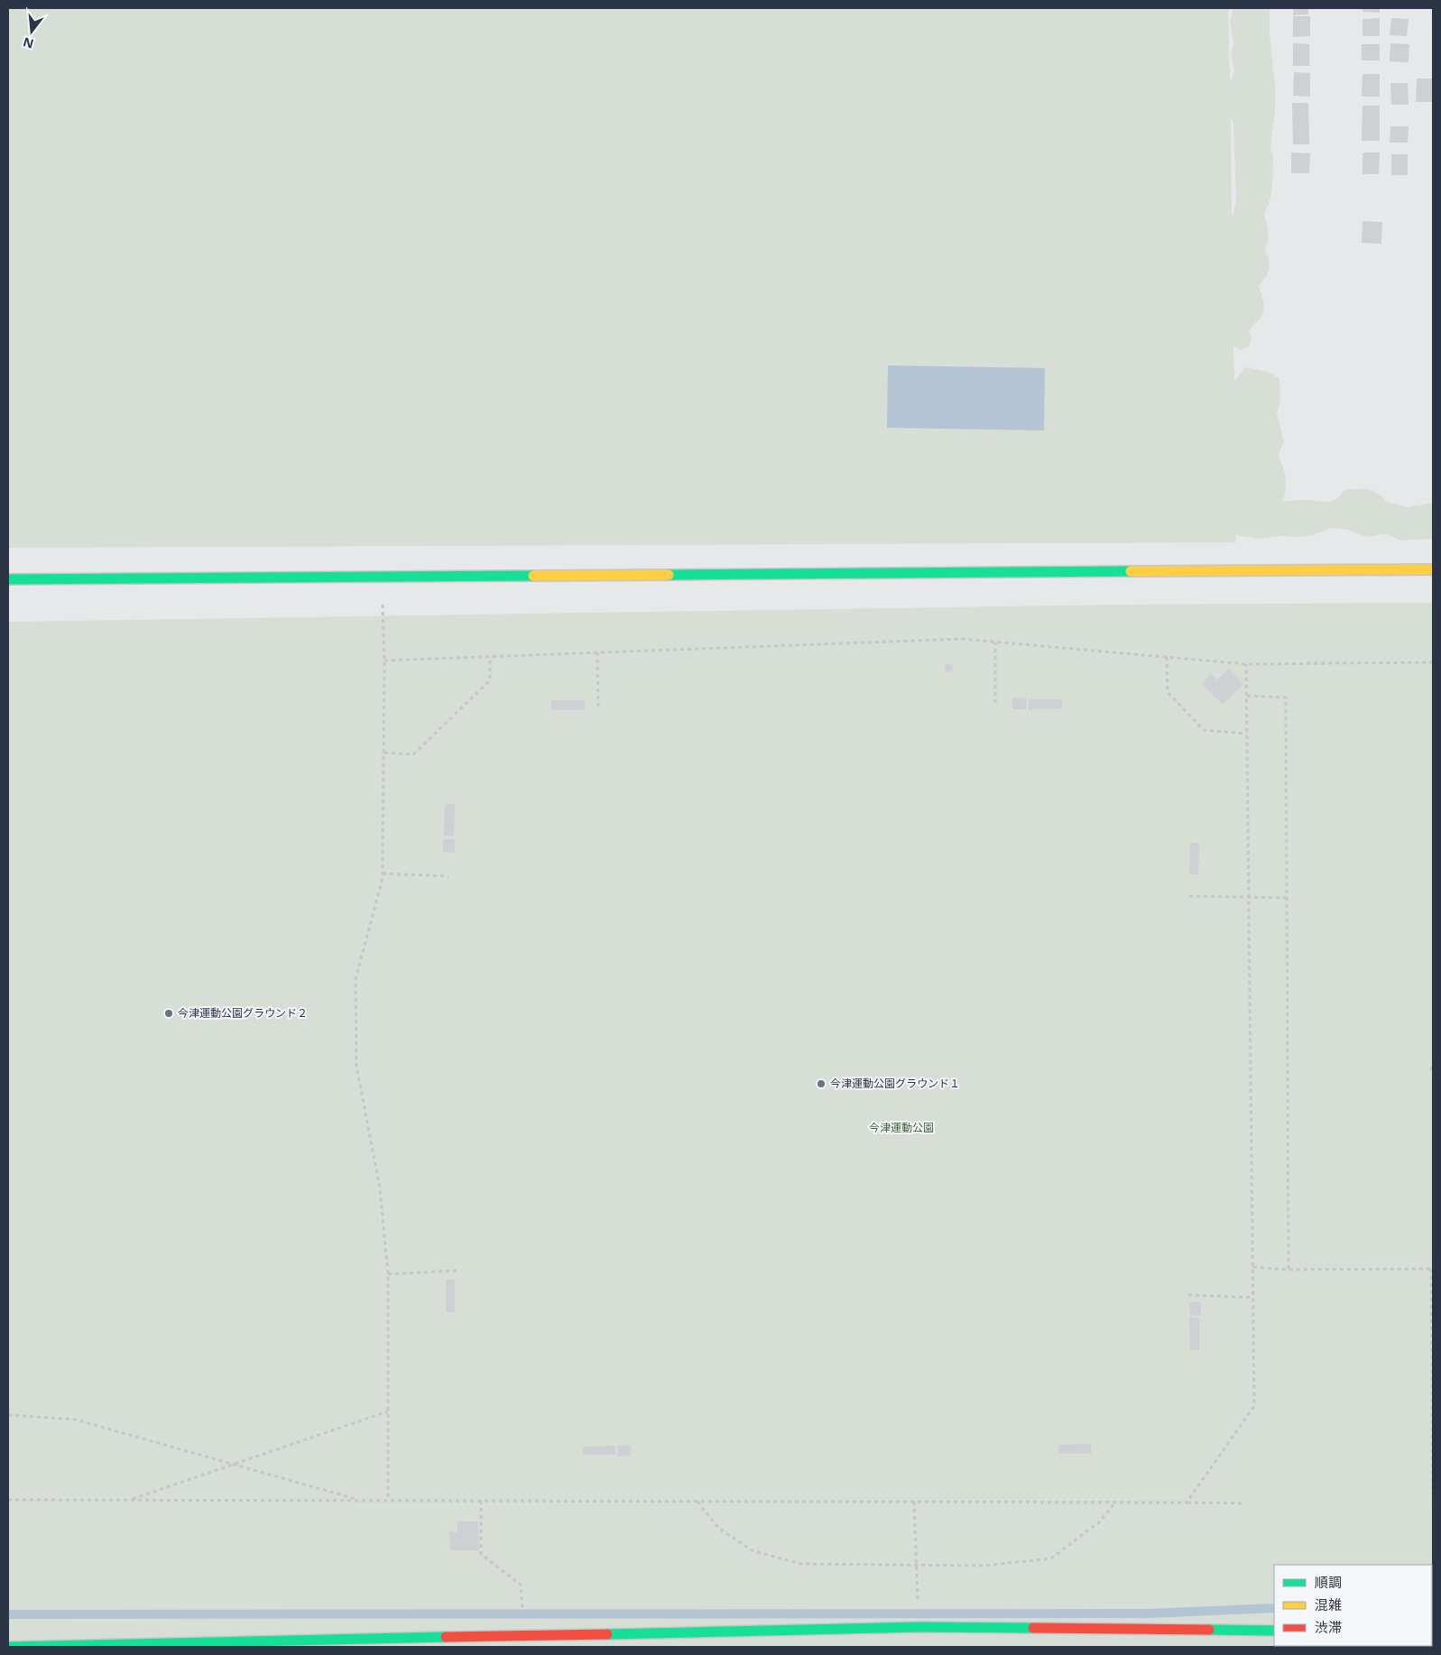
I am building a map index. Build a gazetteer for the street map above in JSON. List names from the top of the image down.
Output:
{
  "parks": ["今津運動公園"],
  "places": ["今津運動公園グラウンド２", "今津運動公園グラウンド１"],
  "legend": ["順調", "混雑", "渋滞"],
  "north": "bottom"
}
